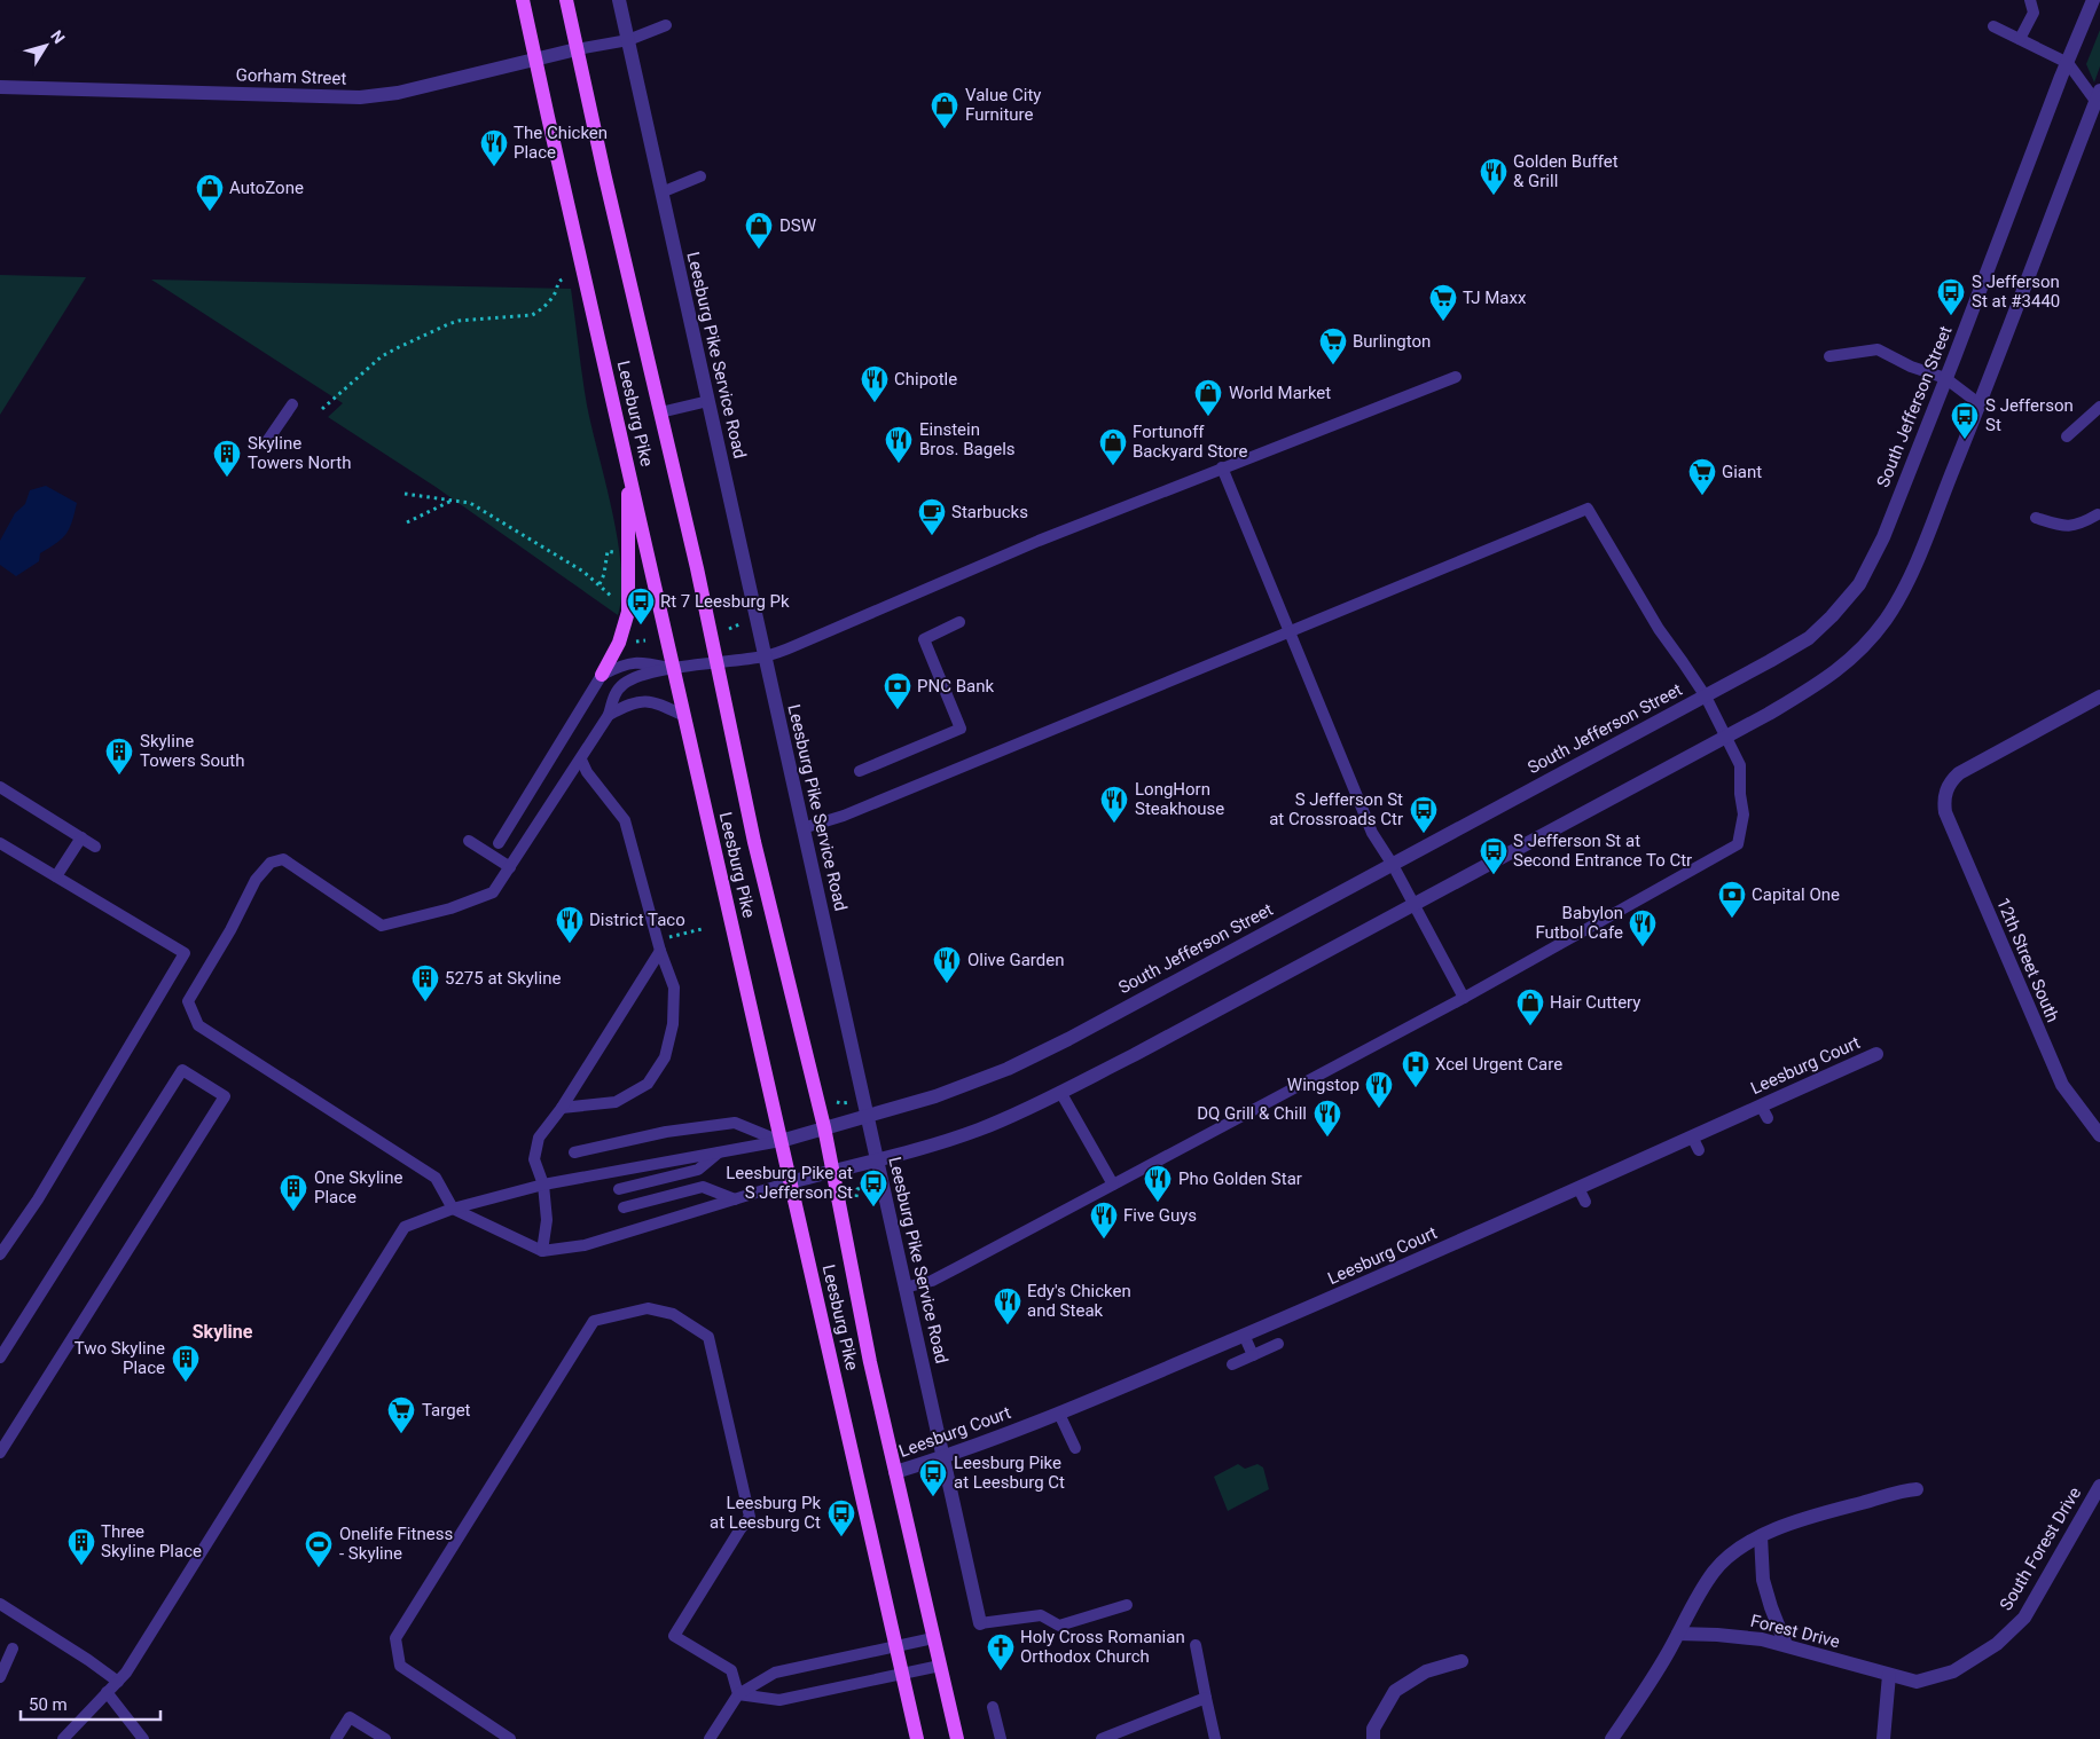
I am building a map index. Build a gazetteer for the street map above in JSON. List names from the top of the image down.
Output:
{
  "streets": {
    "main road": ["Leesburg Pike"],
    "street": [
      "Gorham Street",
      "Leesburg Pike Service Road",
      "South Jefferson Street",
      "12th Street South",
      "Leesburg Court",
      "South Forest Drive",
      "Forest Drive"
    ]
  },
  "crossings": [
    ["Gorham Street", "Leesburg Pike"],
    ["Leesburg Pike Service Road", "South Jefferson Street"],
    ["Leesburg Pike Service Road", "Leesburg Court"],
    ["South Jefferson Street", "Leesburg Pike"],
    ["Leesburg Pike", "Leesburg Court"],
    ["South Forest Drive", "Forest Drive"]
  ],
  "districts": ["Skyline"],
  "places": {
    "shop": [
      "Value City Furniture",
      "AutoZone",
      "DSW",
      "World Market",
      "Fortunoff Backyard Store",
      "Hair Cuttery"
    ],
    "restaurant": [
      "The Chicken Place",
      "Golden Buffet & Grill",
      "Chipotle",
      "Einstein Bros. Bagels",
      "LongHorn Steakhouse",
      "District Taco",
      "Babylon Futbol Cafe",
      "Olive Garden",
      "Wingstop",
      "DQ Grill & Chill",
      "Pho Golden Star",
      "Five Guys",
      "Edy's Chicken and Steak"
    ],
    "bus stop": [
      "S Jefferson St at #3440",
      "S Jefferson St",
      "Rt 7 Leesburg Pk",
      "S Jefferson St at Crossroads Ctr",
      "S Jefferson St at Second Entrance To Ctr",
      "Leesburg Pike at S Jefferson St",
      "Leesburg Pike at Leesburg Ct",
      "Leesburg Pk at Leesburg Ct"
    ],
    "supermarket": [
      "TJ Maxx",
      "Burlington",
      "Giant",
      "Target"
    ],
    "building": [
      "Skyline Towers North",
      "Skyline Towers South",
      "5275 at Skyline",
      "One Skyline Place",
      "Two Skyline Place",
      "Three Skyline Place"
    ],
    "cafe": ["Starbucks"],
    "bank": ["PNC Bank", "Capital One"],
    "hospital": ["Xcel Urgent Care"],
    "sports": ["Onelife Fitness - Skyline"],
    "church": ["Holy Cross Romanian Orthodox Church"]
  },
  "scale_bar": "50 m",
  "north": "top right"
}
